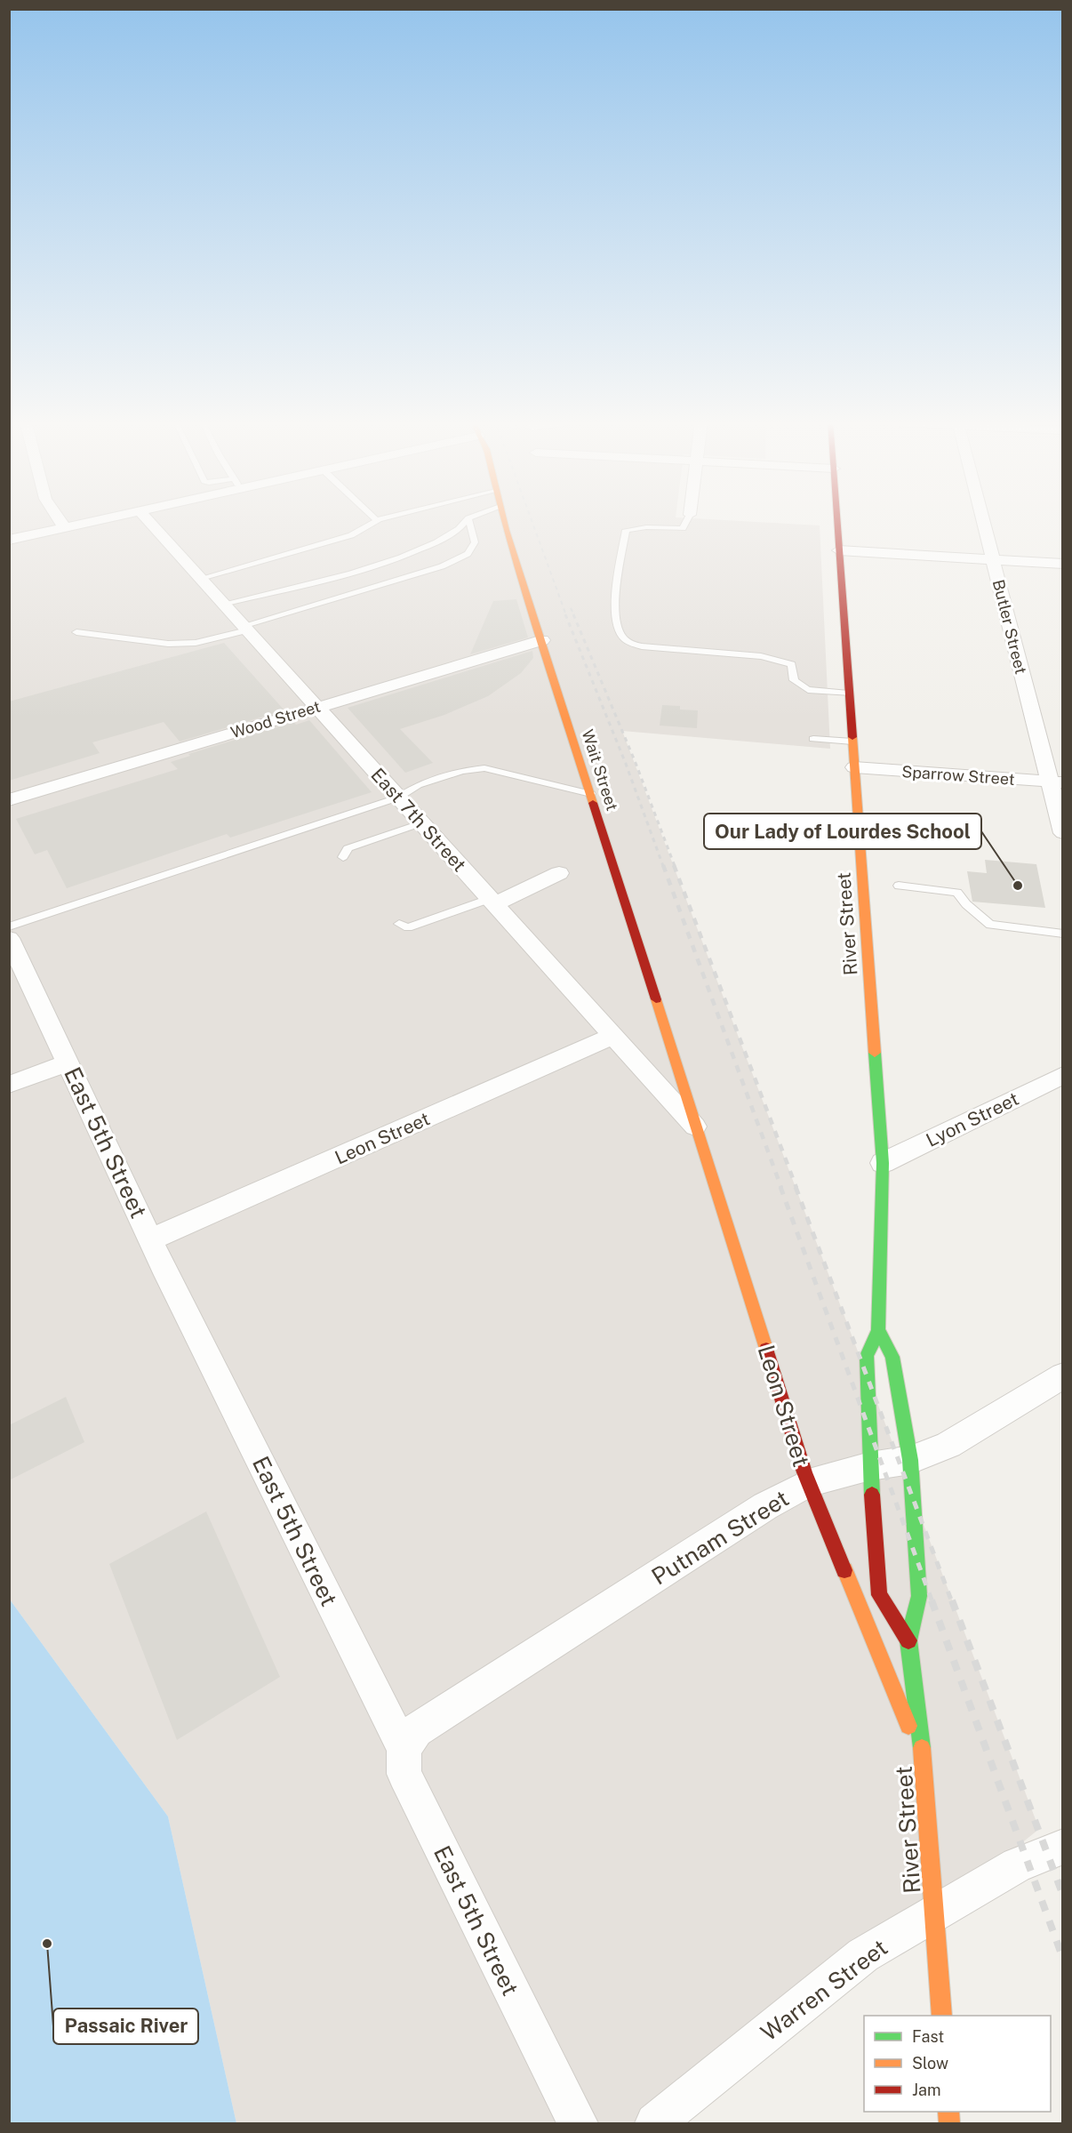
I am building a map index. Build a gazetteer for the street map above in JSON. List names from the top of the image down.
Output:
{
  "streets": {
    "main road": ["Wait Street", "River Street", "Leon Street"],
    "street": [
      "Butler Street",
      "Wood Street",
      "Sparrow Street",
      "East 7th Street",
      "Lyon Street",
      "East 5th Street",
      "Putnam Street",
      "Warren Street"
    ]
  },
  "crossings": [
    ["Butler Street", "Sparrow Street"],
    ["Wood Street", "Wait Street"],
    ["Wood Street", "East 7th Street"],
    ["Wait Street", "East 7th Street"],
    ["Wait Street", "Leon Street"],
    ["Sparrow Street", "River Street"],
    ["East 7th Street", "Leon Street"],
    ["River Street", "Lyon Street"],
    ["River Street", "Leon Street"],
    ["River Street", "Putnam Street"],
    ["River Street", "Warren Street"],
    ["Leon Street", "East 5th Street"],
    ["Leon Street", "Putnam Street"],
    ["East 5th Street", "Putnam Street"]
  ],
  "places": ["Our Lady of Lourdes School", "Passaic River"],
  "legend": ["Fast", "Slow", "Jam"]
}
